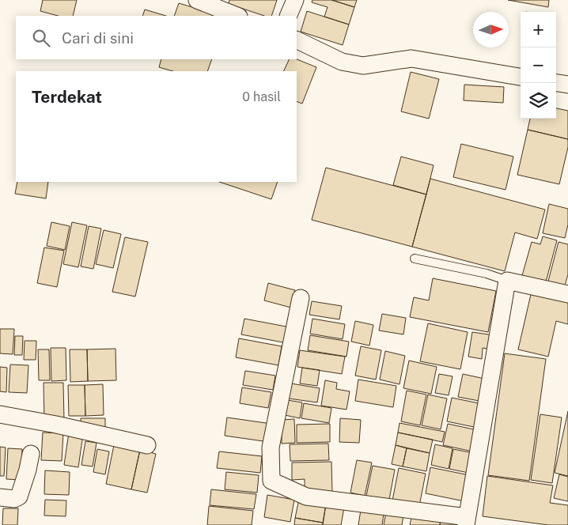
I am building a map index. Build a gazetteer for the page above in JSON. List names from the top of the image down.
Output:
{
  "north": "right",
  "page": {
    "map_buttons": ["+", "−"],
    "search": "Cari di sini",
    "heading": ["Terdekat", "0 hasil"]
  }
}
